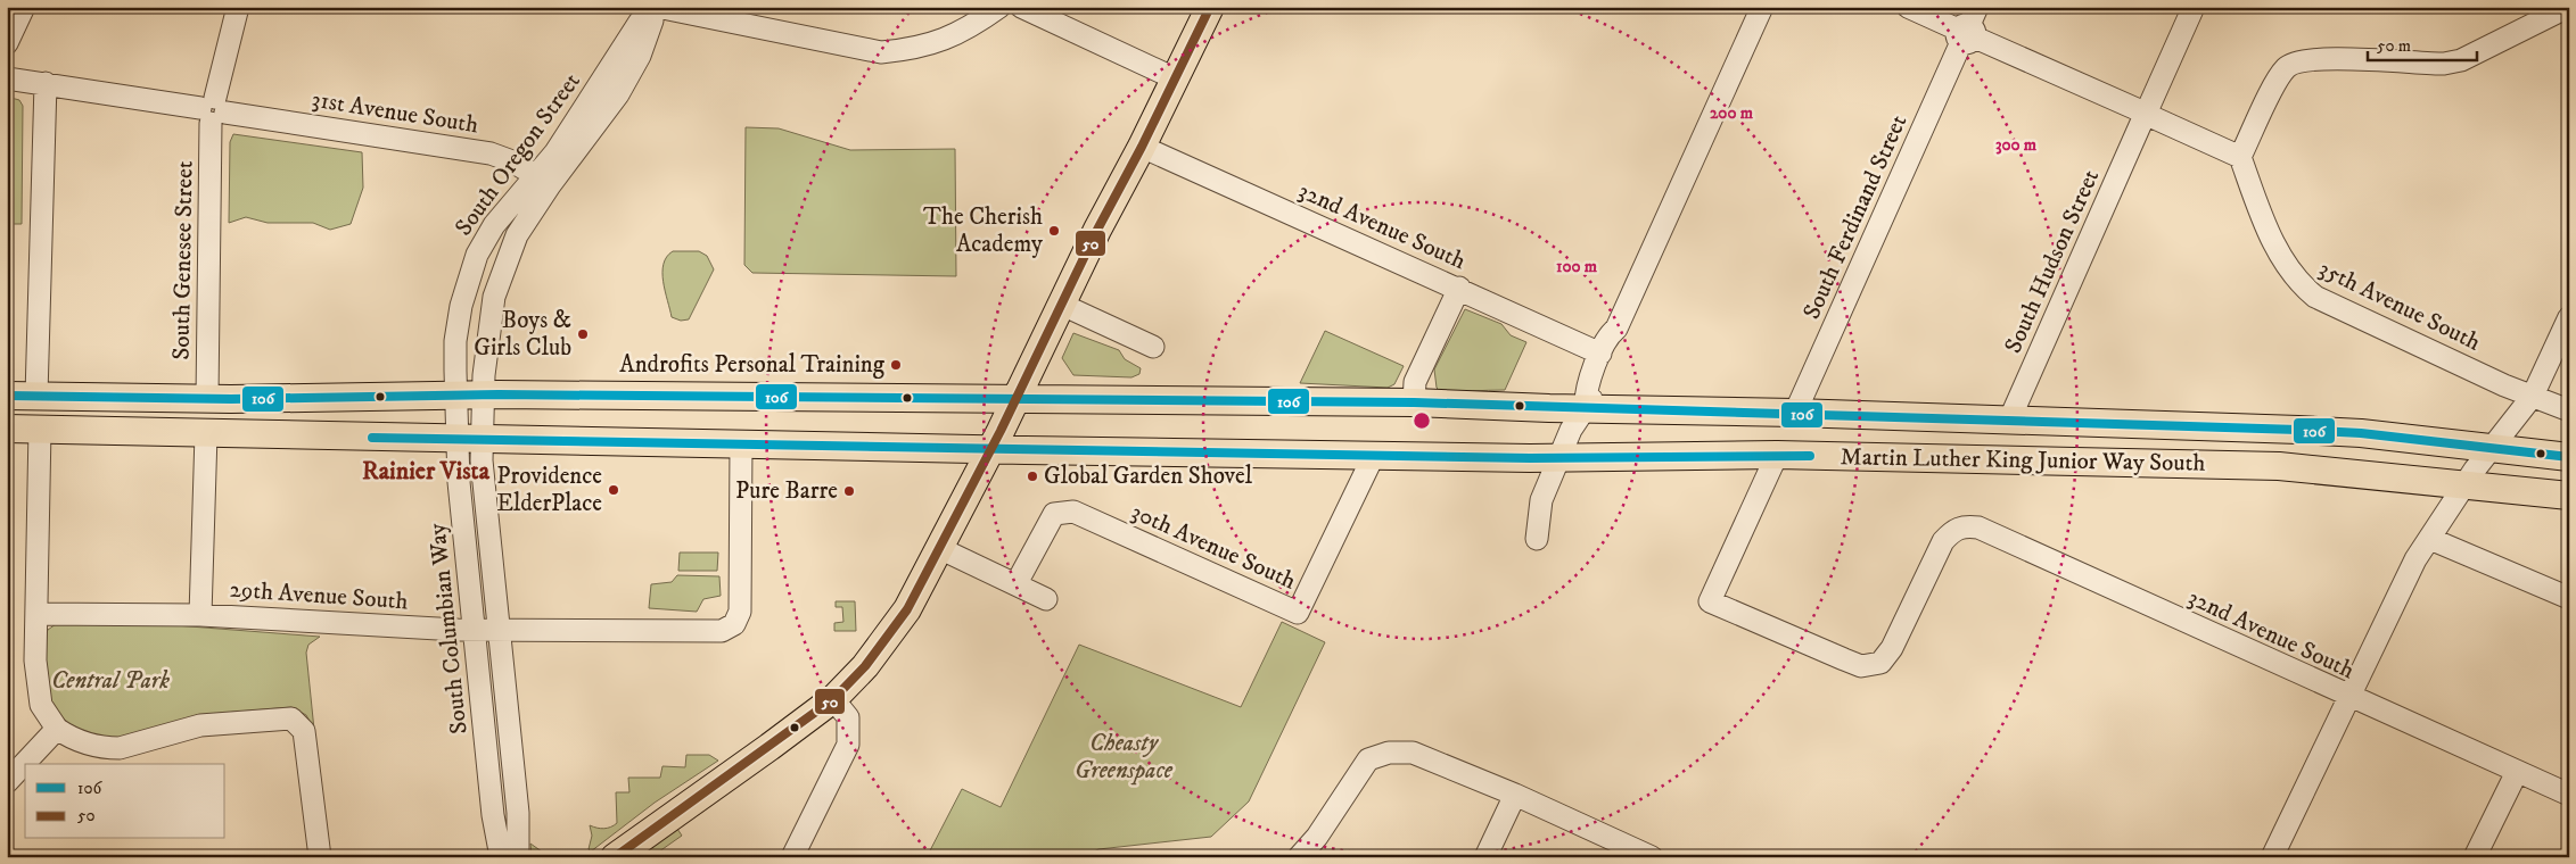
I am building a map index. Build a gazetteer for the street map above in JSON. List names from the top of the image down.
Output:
{
  "streets": {
    "main road": ["Martin Luther King Junior Way South"],
    "street": [
      "31st Avenue South",
      "South Oregon Street",
      "South Ferdinand Street",
      "32nd Avenue South",
      "South Genesee Street",
      "South Hudson Street",
      "35th Avenue South",
      "30th Avenue South",
      "29th Avenue South",
      "South Columbian Way"
    ]
  },
  "crossings": [
    ["31st Avenue South", "South Oregon Street"],
    ["31st Avenue South", "South Genesee Street"],
    ["South Oregon Street", "Martin Luther King Junior Way South"],
    ["South Oregon Street", "South Columbian Way"],
    ["South Ferdinand Street", "Martin Luther King Junior Way South"],
    ["32nd Avenue South", "Martin Luther King Junior Way South"],
    ["South Genesee Street", "Martin Luther King Junior Way South"],
    ["South Hudson Street", "Martin Luther King Junior Way South"],
    ["Martin Luther King Junior Way South", "30th Avenue South"],
    ["Martin Luther King Junior Way South", "29th Avenue South"],
    ["Martin Luther King Junior Way South", "South Columbian Way"],
    ["29th Avenue South", "South Columbian Way"]
  ],
  "districts": ["Rainier Vista"],
  "parks": ["Central Park", "Cheasty Greenspace"],
  "places": [
    "The Cherish Academy",
    "Boys & Girls Club",
    "Androfits Personal Training",
    "Global Garden Shovel",
    "Providence ElderPlace",
    "Pure Barre"
  ],
  "lines": ["transit line 50", "transit line 106"],
  "legend": ["106", "50"],
  "scale_bar": "50 m",
  "rings": ["200 m", "300 m", "100 m"]
}
